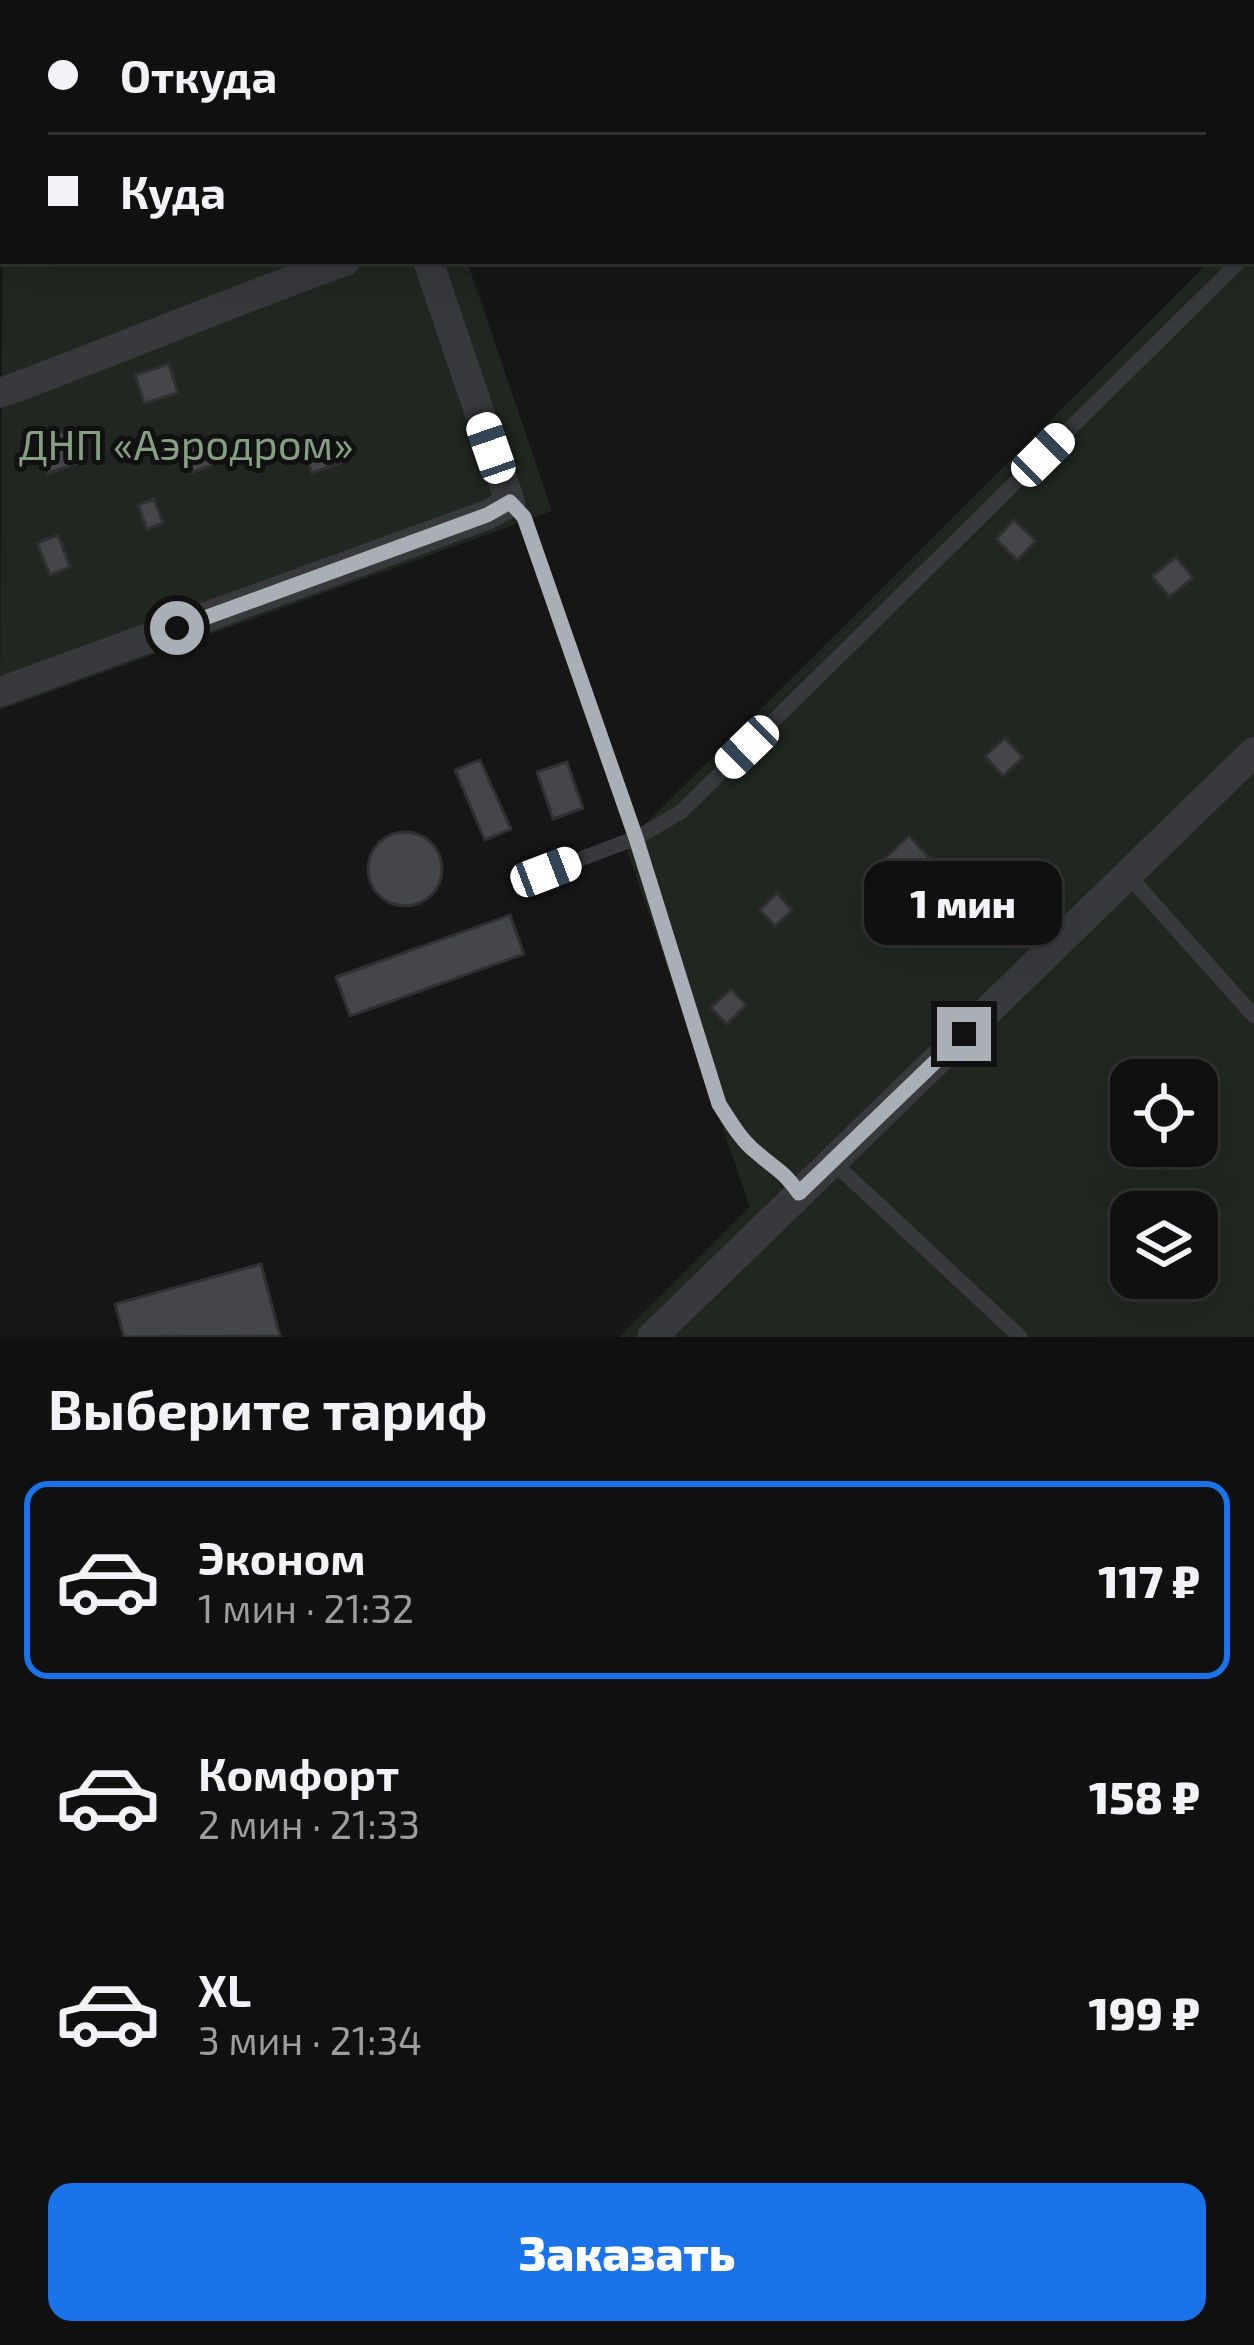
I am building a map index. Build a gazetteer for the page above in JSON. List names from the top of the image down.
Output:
{
  "parks": ["ДНП «Аэродром»"],
  "page": {
    "banner": ["Откуда", "Куда"],
    "bubble": "1 мин",
    "heading": "Выберите тариф",
    "list": [
      {
        "name": "Эконом",
        "note": "1 мин · 21:32",
        "value": "117 ₽"
      },
      {
        "name": "Комфорт",
        "note": "2 мин · 21:33",
        "value": "158 ₽"
      },
      {
        "name": "XL",
        "note": "3 мин · 21:34",
        "value": "199 ₽"
      }
    ],
    "buttons": "Заказать"
  }
}
